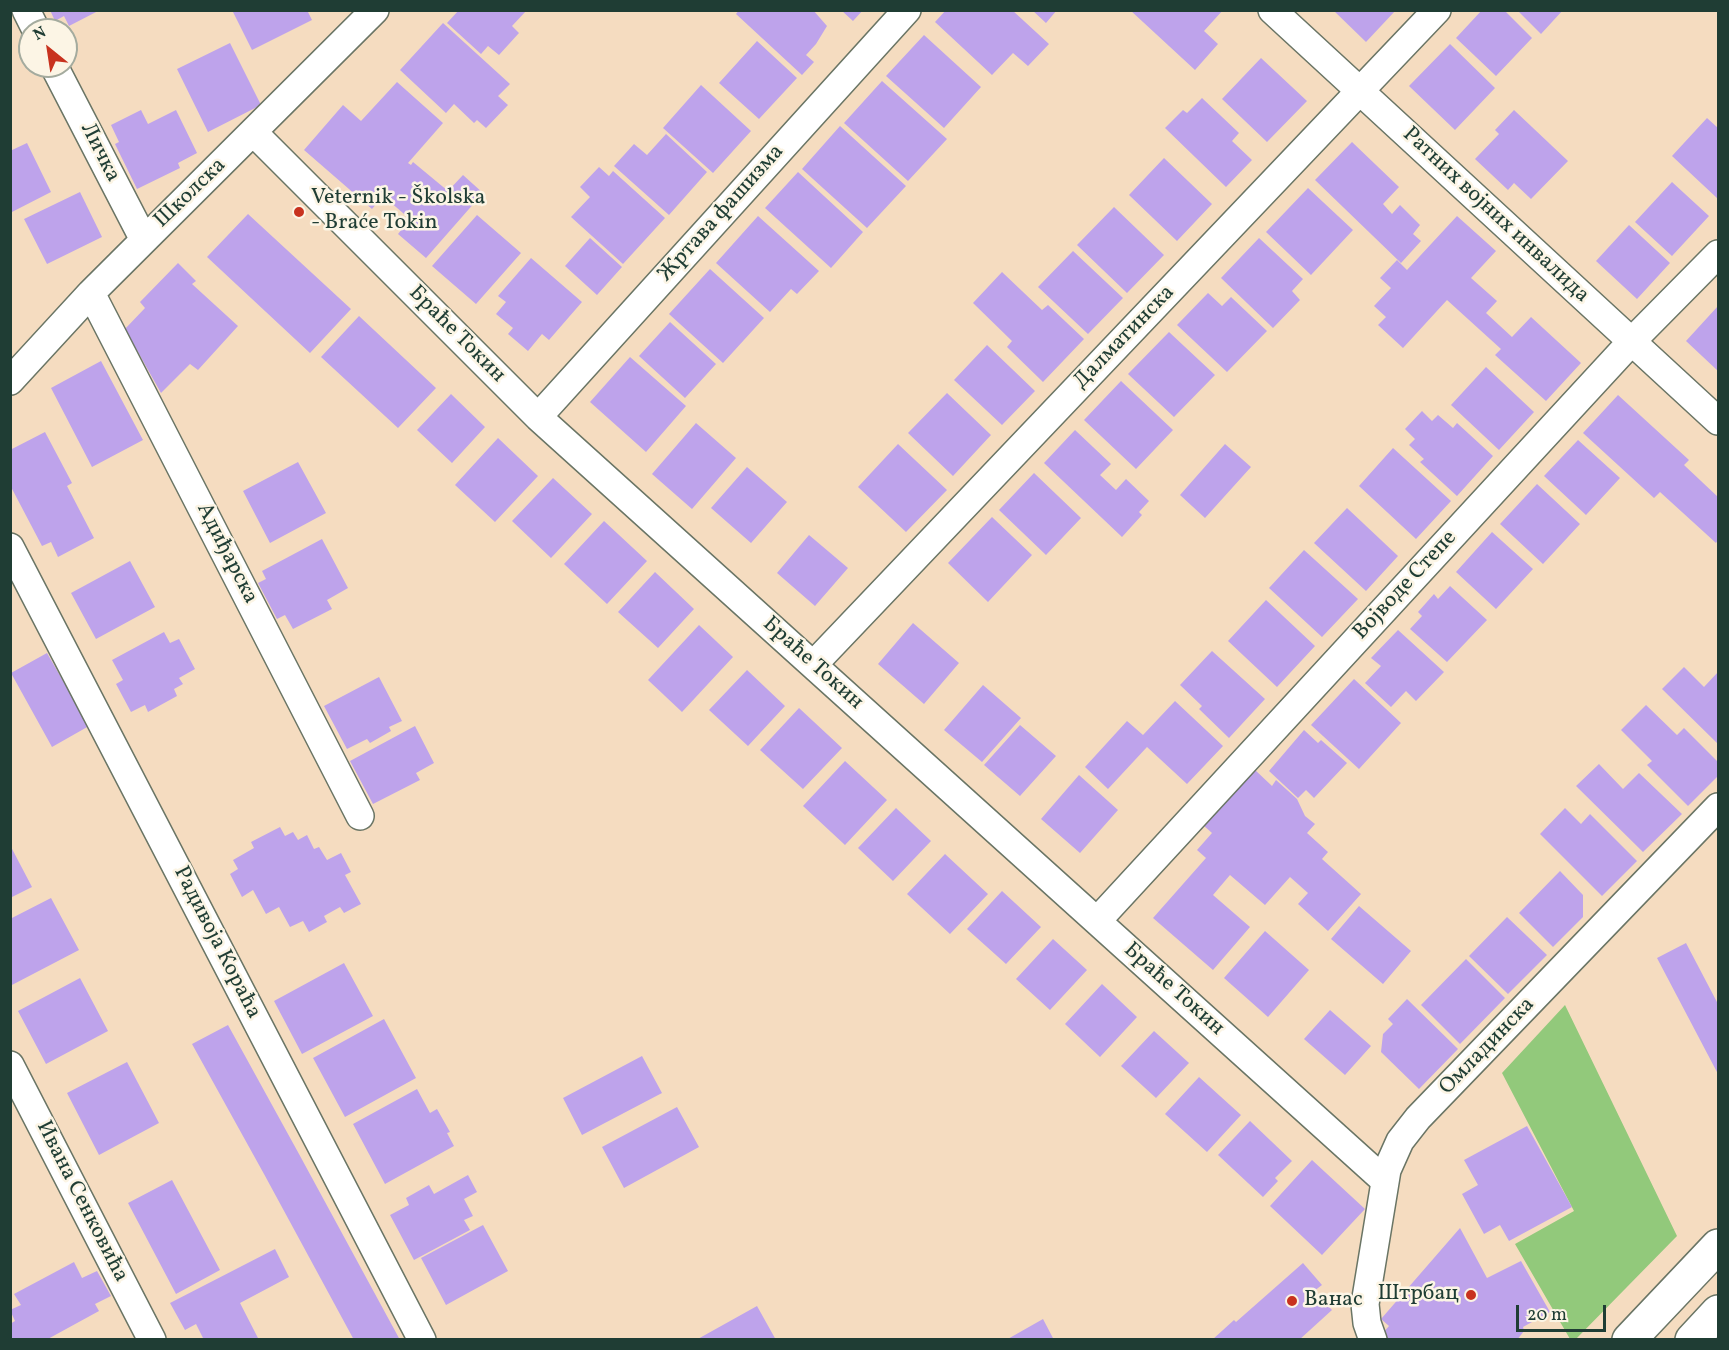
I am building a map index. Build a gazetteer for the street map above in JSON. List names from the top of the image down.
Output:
{
  "streets": {
    "street": [
      "Личка",
      "Школска",
      "Жртава фашизма",
      "Ратних војних инвалида",
      "Браће Токин",
      "Далматинска",
      "Адиђарска",
      "Војводе Степе",
      "Радивоја Кораћа",
      "Омладинска",
      "Ивана Сенковића"
    ]
  },
  "crossings": [
    ["Личка", "Школска"],
    ["Школска", "Браће Токин"],
    ["Школска", "Адиђарска"],
    ["Жртава фашизма", "Браће Токин"],
    ["Ратних војних инвалида", "Далматинска"],
    ["Ратних војних инвалида", "Војводе Степе"],
    ["Браће Токин", "Далматинска"],
    ["Браће Токин", "Војводе Степе"],
    ["Браће Токин", "Омладинска"]
  ],
  "places": ["Veternik - Školska - Braće Tokin", "Штрбац", "Ванас"],
  "scale_bar": "20 m",
  "north": "top left"
}
